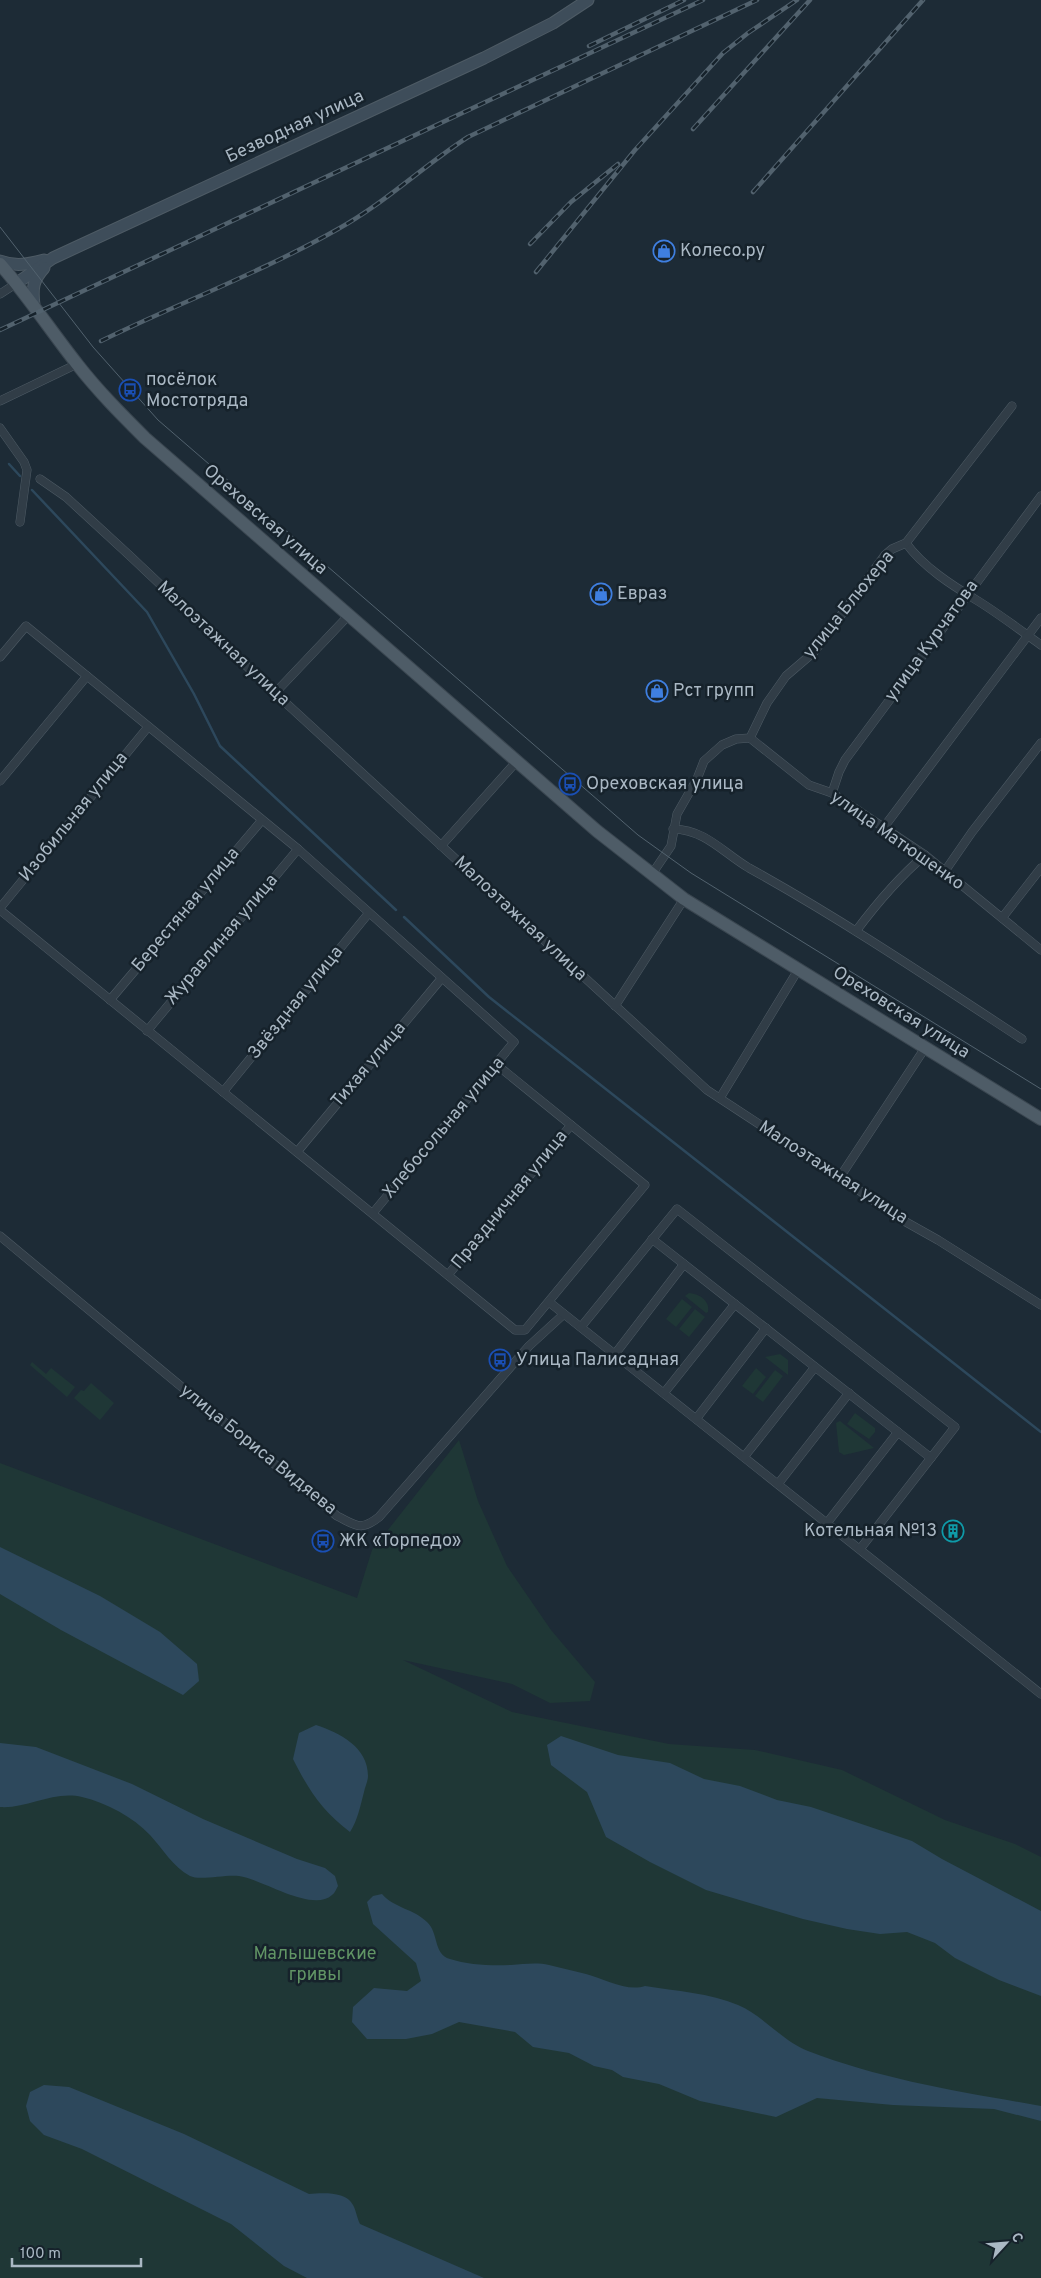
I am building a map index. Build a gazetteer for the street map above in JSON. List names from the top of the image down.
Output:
{
  "streets": {
    "main road": ["Безводная улица", "Ореховская улица"],
    "street": [
      "улица Блюхера",
      "улица Курчатова",
      "Малоэтажная улица",
      "Изобильная улица",
      "улица Матюшенко",
      "Берестяная улица",
      "Журавлиная улица",
      "Звёздная улица",
      "Тихая улица",
      "Хлебосольная улица",
      "Праздничная улица",
      "улица Бориса Видяева"
    ]
  },
  "crossings": [
    ["Безводная улица", "Ореховская улица"],
    ["улица Блюхера", "улица Матюшенко"],
    ["улица Курчатова", "улица Матюшенко"],
    ["Тихая улица", "Хлебосольная улица"]
  ],
  "parks": ["Малышевские гривы"],
  "places": {
    "shop": ["Колесо.ру", "Евраз", "Рст групп"],
    "bus stop": [
      "посёлок Мостотряда",
      "Ореховская улица",
      "Улица Палисадная",
      "ЖК «Торпедо»"
    ],
    "building": ["Котельная №13"]
  },
  "scale_bar": "100 m",
  "north": "top right"
}
